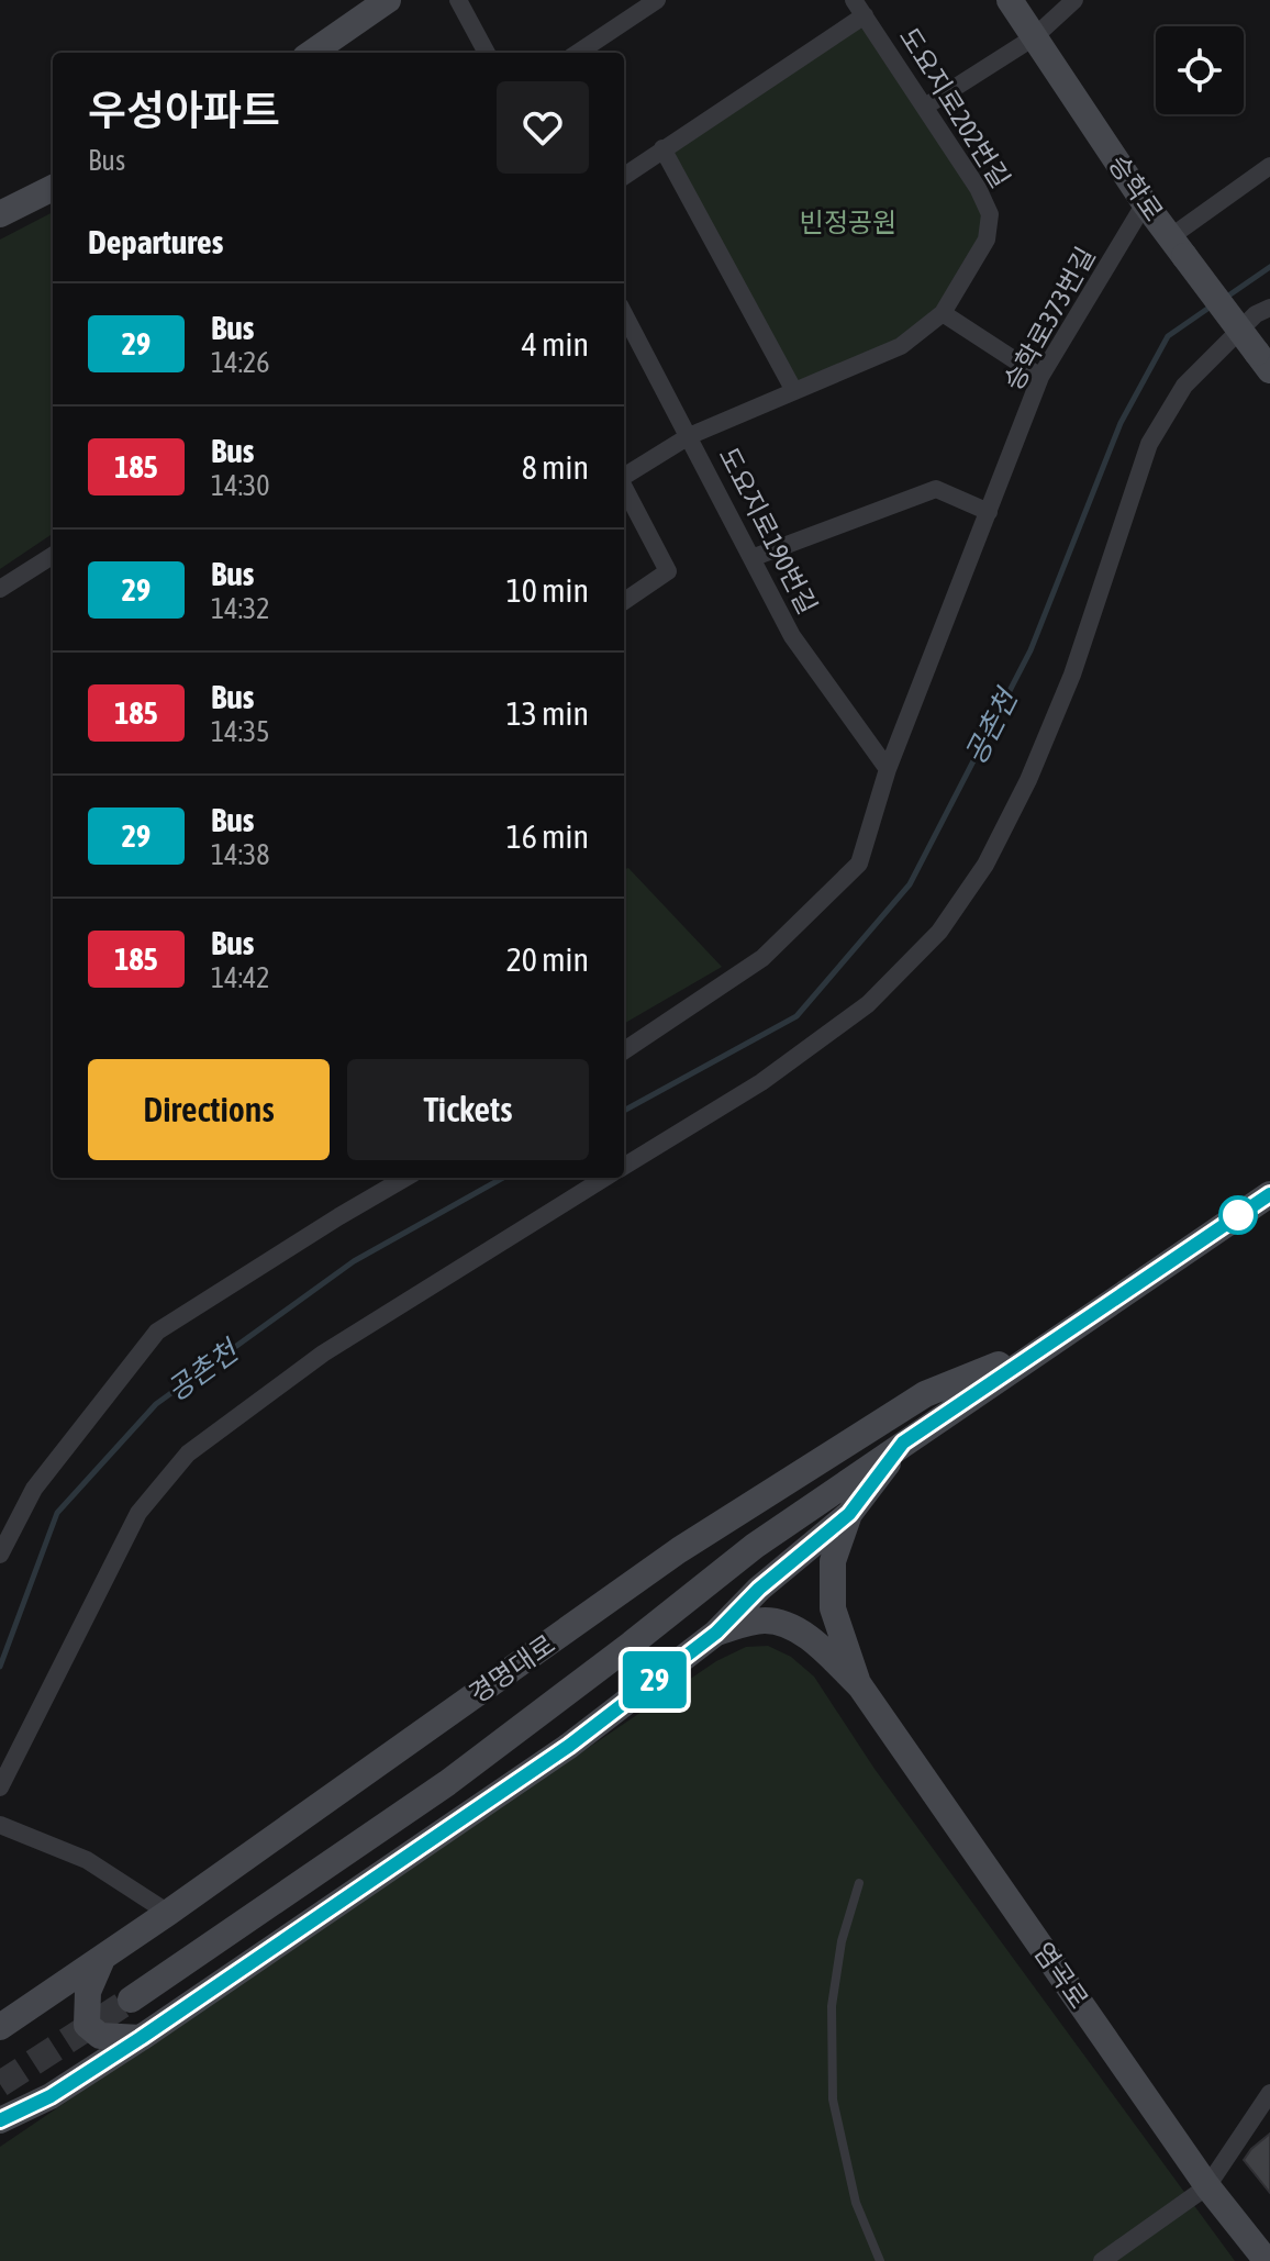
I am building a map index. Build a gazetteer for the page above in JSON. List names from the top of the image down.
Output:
{
  "streets": {
    "main road": ["승학로", "경명대로", "염곡로"],
    "street": ["도요지로202번길", "승학로373번길", "도요지로190번길"]
  },
  "crossings": [
    ["도요지로202번길", "도요지로190번길"],
    ["승학로", "승학로373번길"],
    ["승학로373번길", "도요지로190번길"],
    ["경명대로", "염곡로"]
  ],
  "water": ["공촌천"],
  "parks": ["빈정공원"],
  "lines": ["bus line 29"],
  "page": {
    "on_map": "29",
    "heading": [
      ["우성아파트", "Bus"],
      "Departures"
    ],
    "list": [
      {
        "mark": "29",
        "name": "Bus",
        "note": "14:26",
        "value": "4 min"
      },
      {
        "mark": "185",
        "name": "Bus",
        "note": "14:30",
        "value": "8 min"
      },
      {
        "mark": "29",
        "name": "Bus",
        "note": "14:32",
        "value": "10 min"
      },
      {
        "mark": "185",
        "name": "Bus",
        "note": "14:35",
        "value": "13 min"
      },
      {
        "mark": "29",
        "name": "Bus",
        "note": "14:38",
        "value": "16 min"
      },
      {
        "mark": "185",
        "name": "Bus",
        "note": "14:42",
        "value": "20 min"
      }
    ],
    "buttons": ["Directions", "Tickets"]
  }
}
